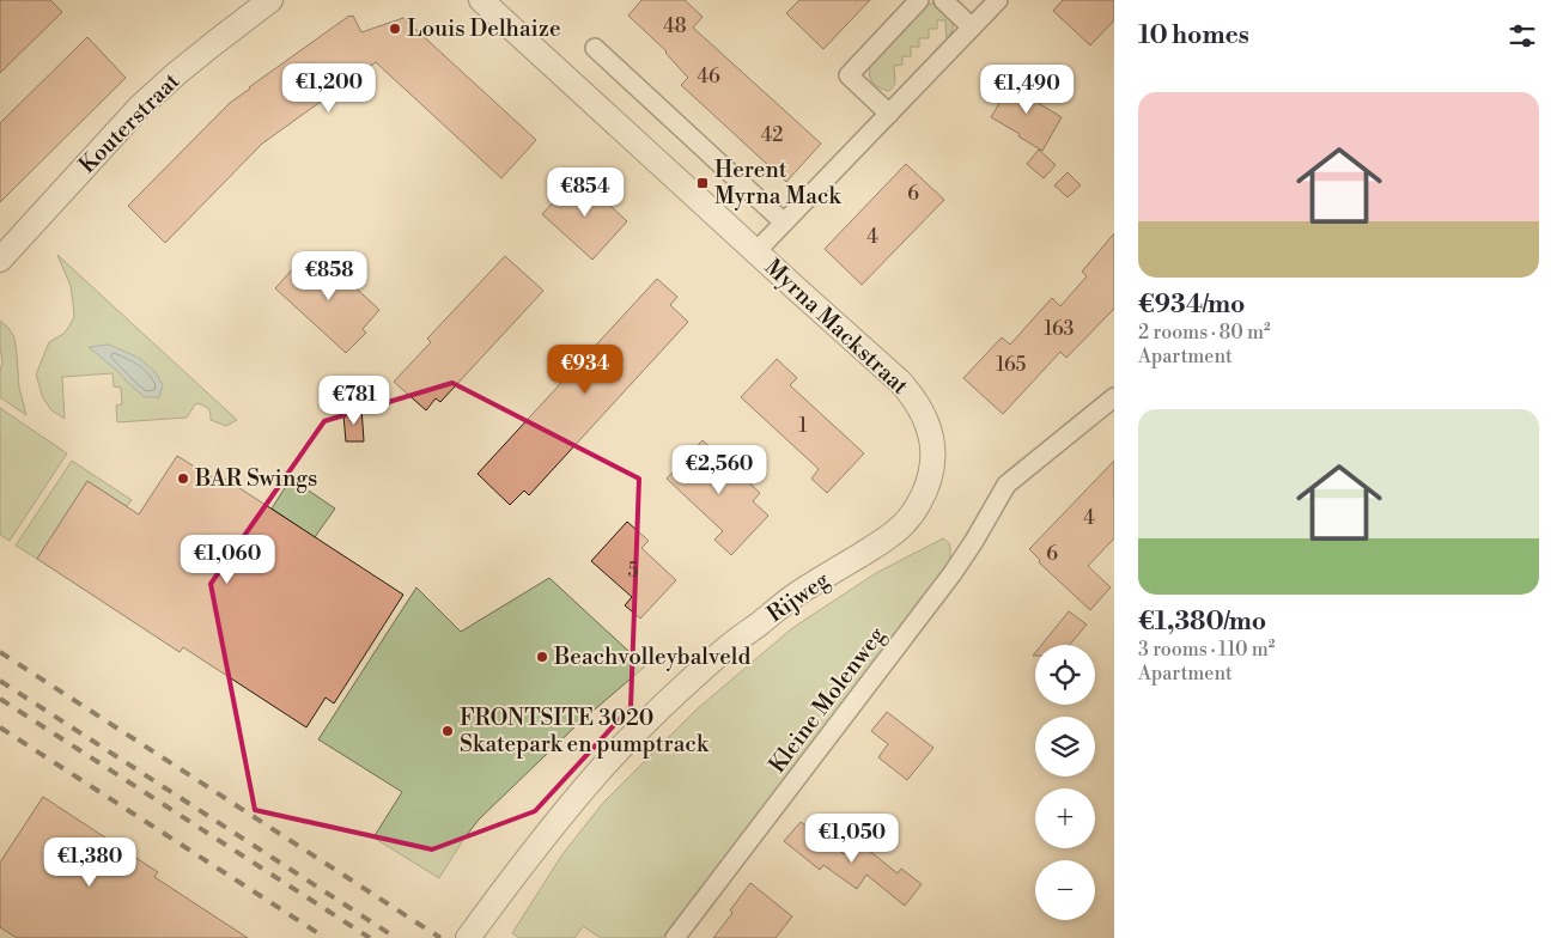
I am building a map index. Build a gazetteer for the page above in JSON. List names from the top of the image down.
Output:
{
  "streets": {
    "street": [
      "Kouterstraat",
      "Myrna Mackstraat",
      "Rijweg",
      "Kleine Molenweg"
    ]
  },
  "crossings": [
    ["Myrna Mackstraat", "Rijweg"]
  ],
  "places": {
    "other": [
      "Louis Delhaize",
      "BAR Swings",
      "Beachvolleybalveld",
      "FRONTSITE 3020 Skatepark en pumptrack"
    ],
    "transit": ["Herent Myrna Mack"]
  },
  "house_numbers": [
    "48",
    "46",
    "42",
    "6",
    "4",
    "163",
    "165",
    "1",
    "4",
    "6",
    "5"
  ],
  "page": {
    "heading": "10 homes",
    "price": [
      "€1,200",
      "€1,490",
      "€854",
      "€858",
      "€934",
      "€781",
      "€2,560",
      "€1,060",
      "€1,050",
      "€1,380"
    ],
    "list": [
      {
        "name": "€934/mo",
        "note": "2 rooms · 80 m² · Apartment"
      },
      {
        "name": "€1,380/mo",
        "note": "3 rooms · 110 m² · Apartment"
      }
    ],
    "map_buttons": ["+", "−"]
  }
}
